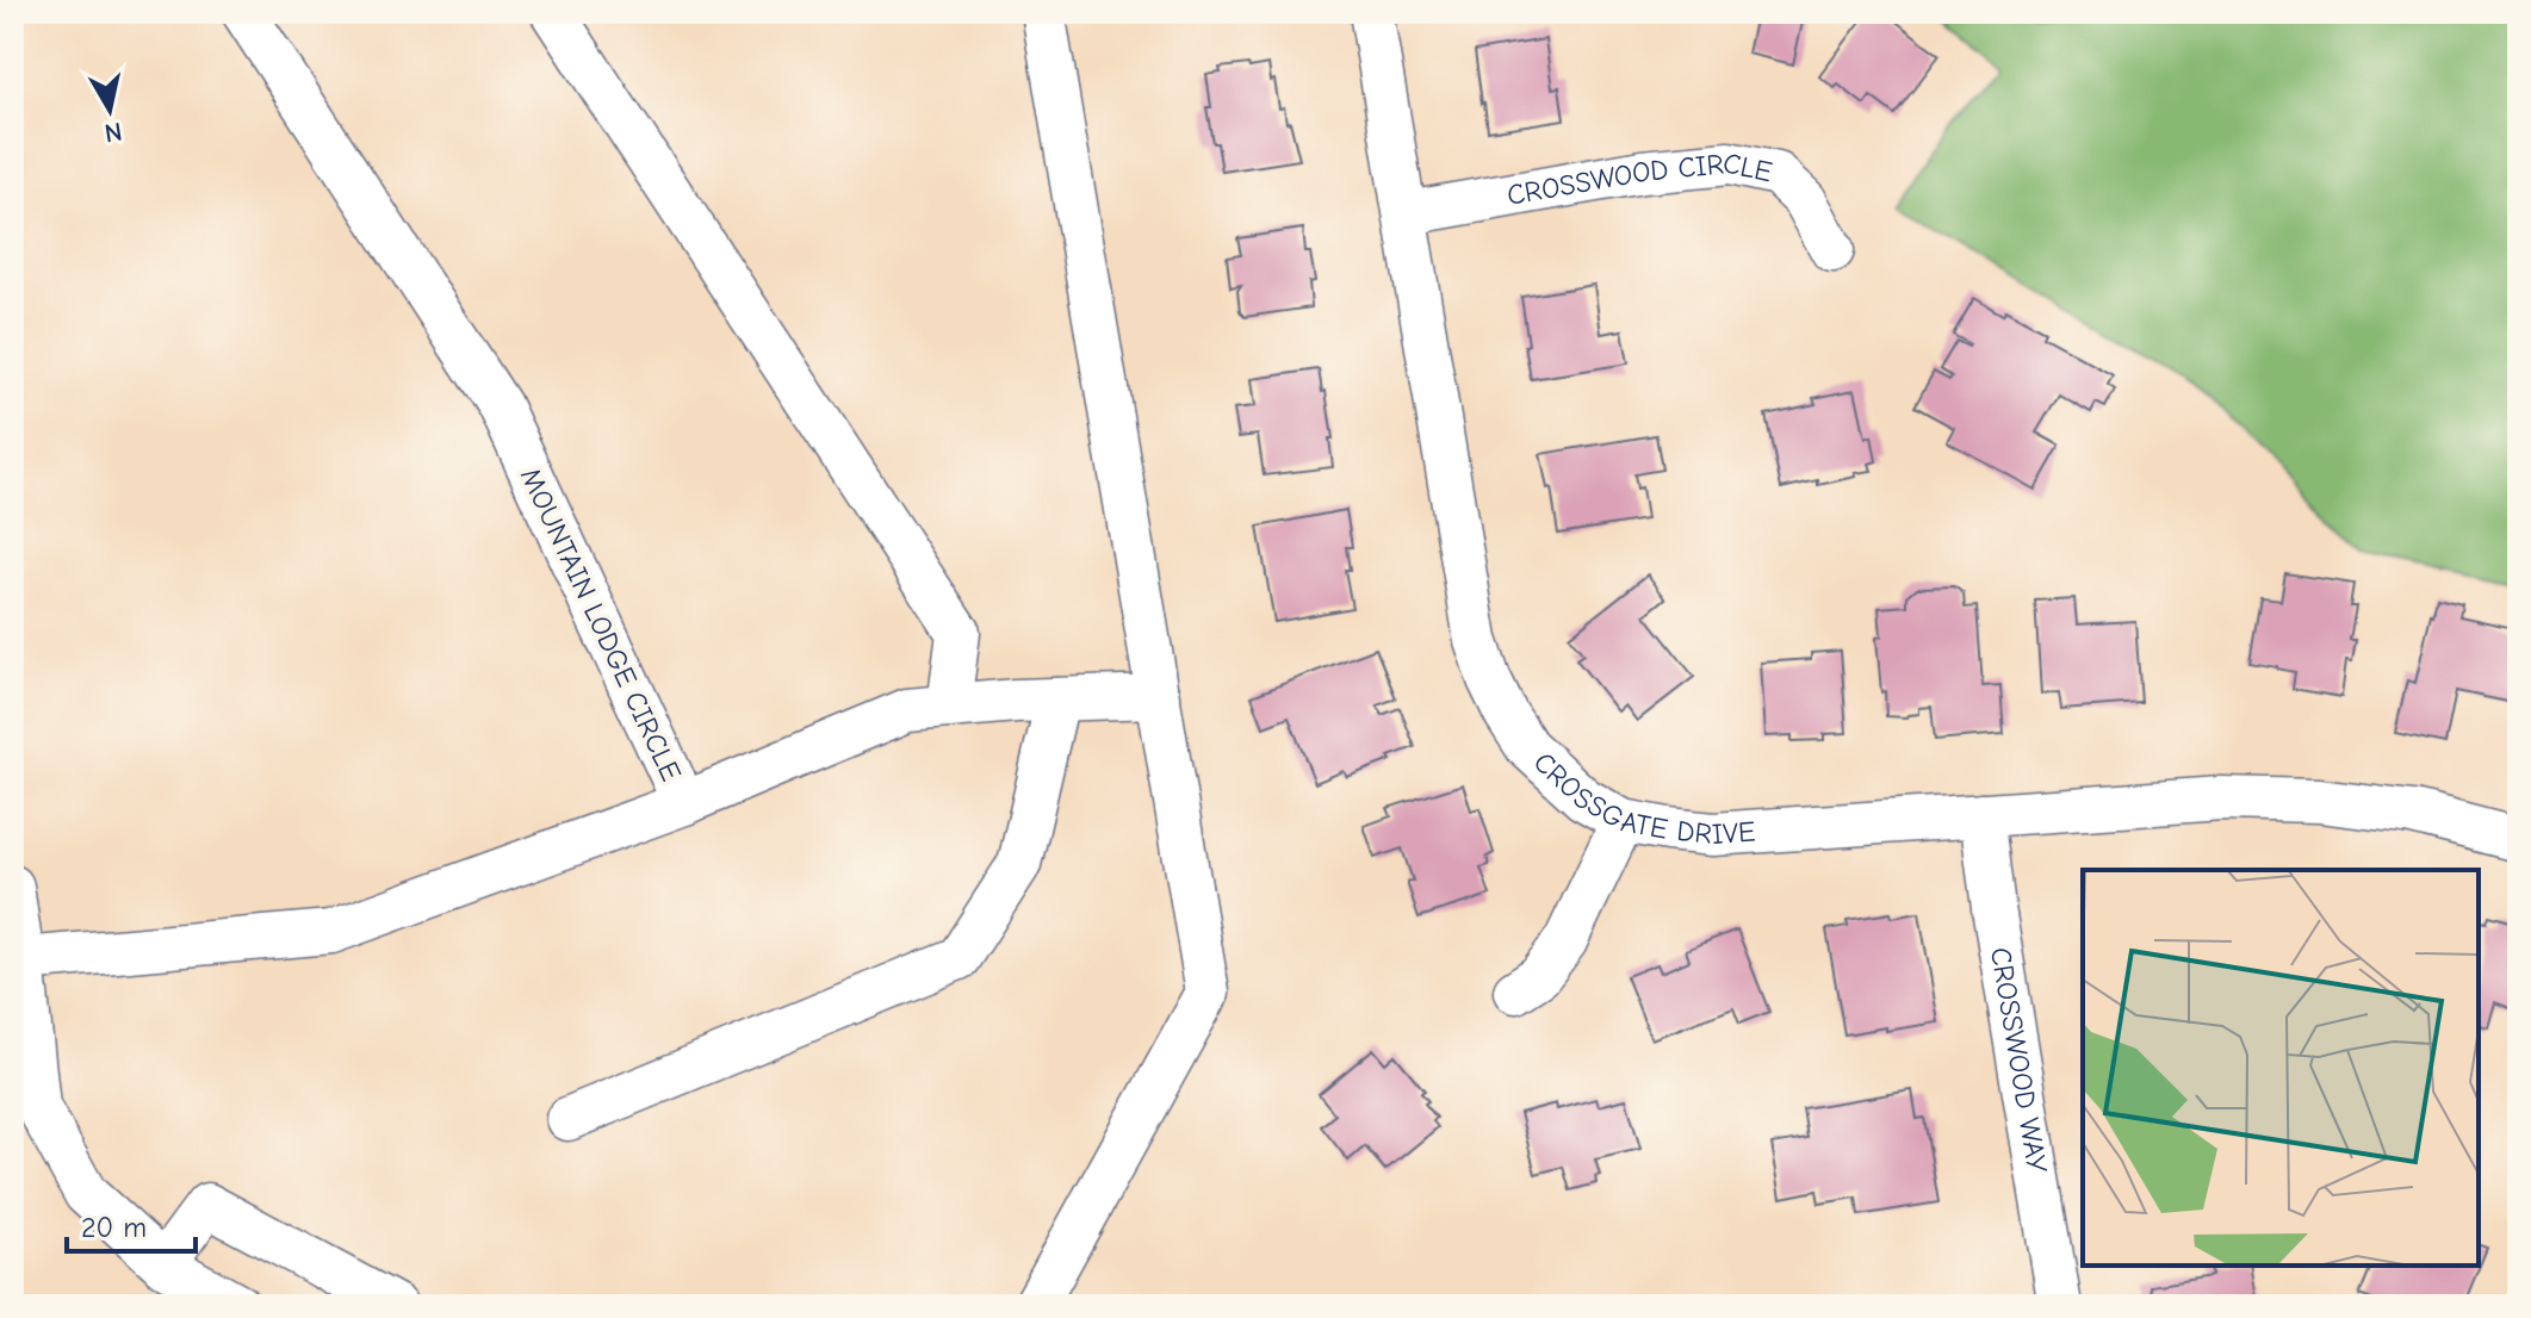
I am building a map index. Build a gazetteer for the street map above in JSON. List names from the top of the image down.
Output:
{
  "streets": {
    "street": [
      "CROSSWOOD CIRCLE",
      "MOUNTAIN LODGE CIRCLE",
      "CROSSGATE DRIVE",
      "CROSSWOOD WAY"
    ]
  },
  "crossings": [
    ["CROSSWOOD CIRCLE", "CROSSGATE DRIVE"],
    ["CROSSGATE DRIVE", "CROSSWOOD WAY"]
  ],
  "scale_bar": "20 m",
  "north": "bottom"
}
